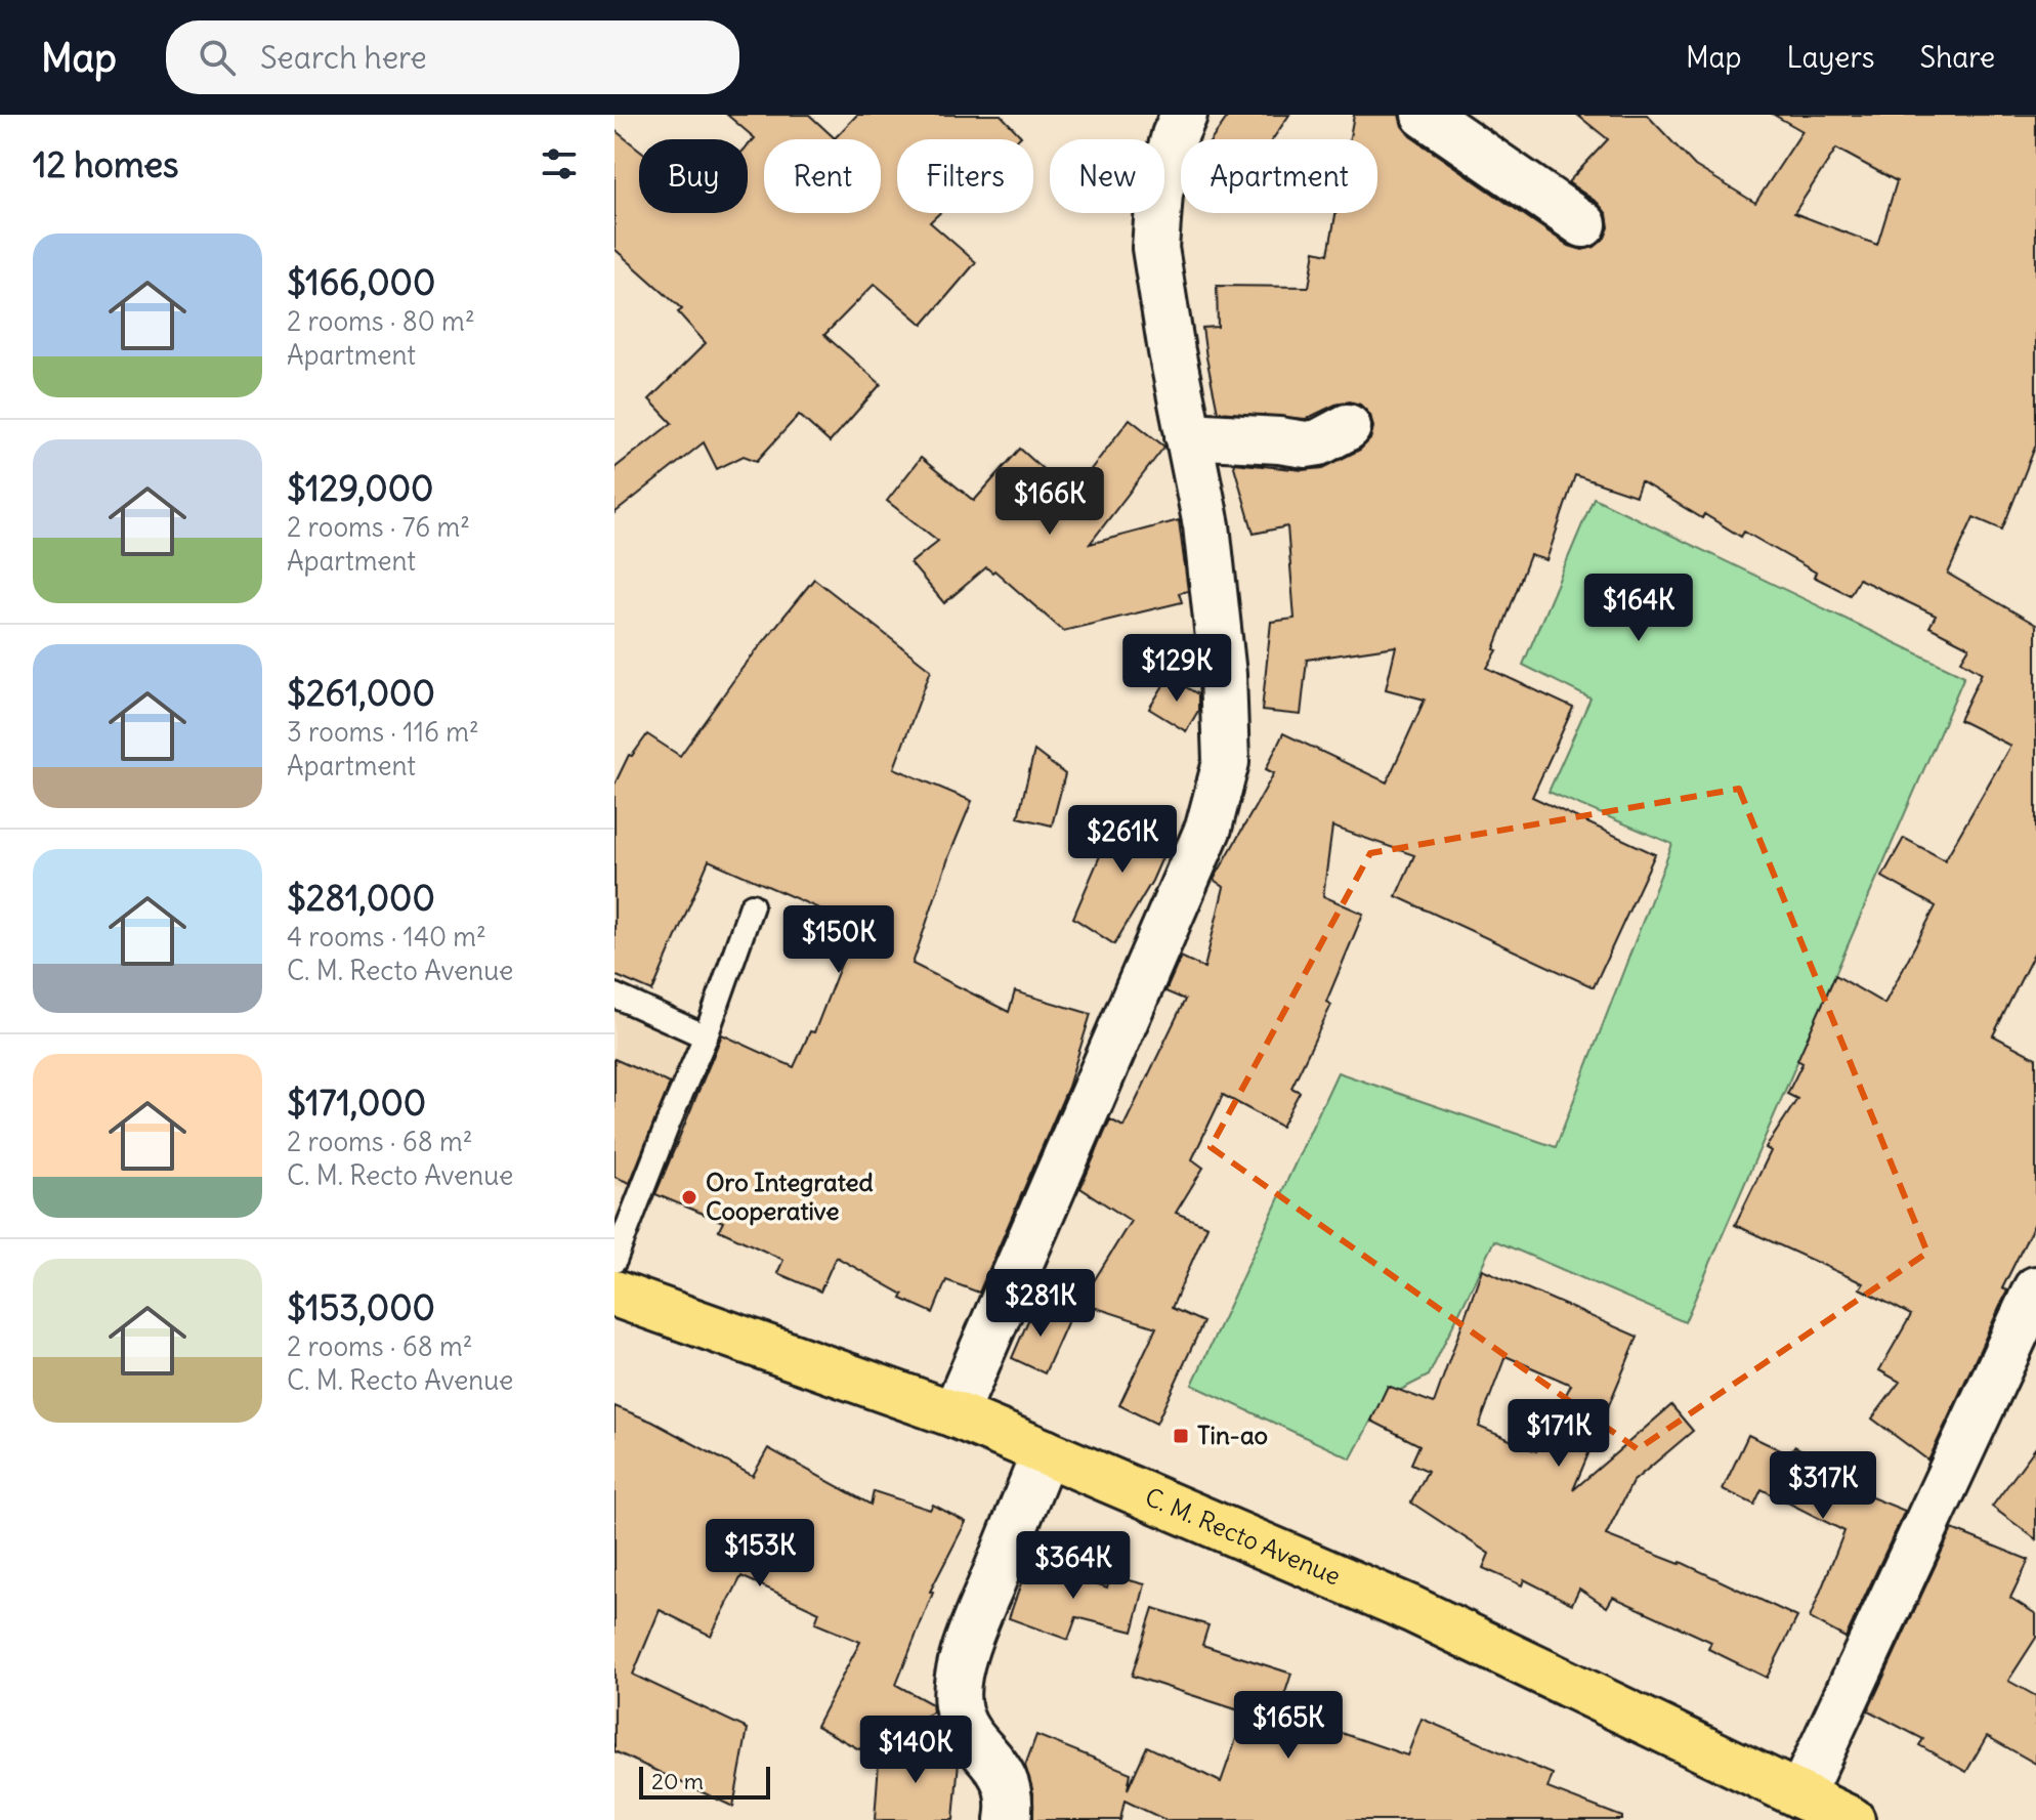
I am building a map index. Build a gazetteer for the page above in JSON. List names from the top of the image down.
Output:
{
  "streets": {
    "highway": ["C. M. Recto Avenue"]
  },
  "places": {
    "other": ["Oro Integrated Cooperative"],
    "transit": ["Tin-ao"]
  },
  "scale_bar": "20 m",
  "page": {
    "header": "Map",
    "search": "Search here",
    "nav": ["Map", "Layers", "Share"],
    "heading": "12 homes",
    "chip": [
      "Buy",
      "Rent",
      "Filters",
      "New",
      "Apartment"
    ],
    "list": [
      {
        "name": "$166,000",
        "note": "2 rooms · 80 m² · Apartment"
      },
      {
        "name": "$129,000",
        "note": "2 rooms · 76 m² · Apartment"
      },
      {
        "name": "$261,000",
        "note": "3 rooms · 116 m² · Apartment"
      },
      {
        "name": "$281,000",
        "note": "4 rooms · 140 m² · C. M. Recto Avenue"
      },
      {
        "name": "$171,000",
        "note": "2 rooms · 68 m² · C. M. Recto Avenue"
      },
      {
        "name": "$153,000",
        "note": "2 rooms · 68 m² · C. M. Recto Avenue"
      }
    ],
    "price": [
      "$166K",
      "$164K",
      "$129K",
      "$261K",
      "$150K",
      "$281K",
      "$171K",
      "$317K",
      "$153K",
      "$364K",
      "$165K",
      "$140K"
    ],
    "scale": "20 m"
  }
}
